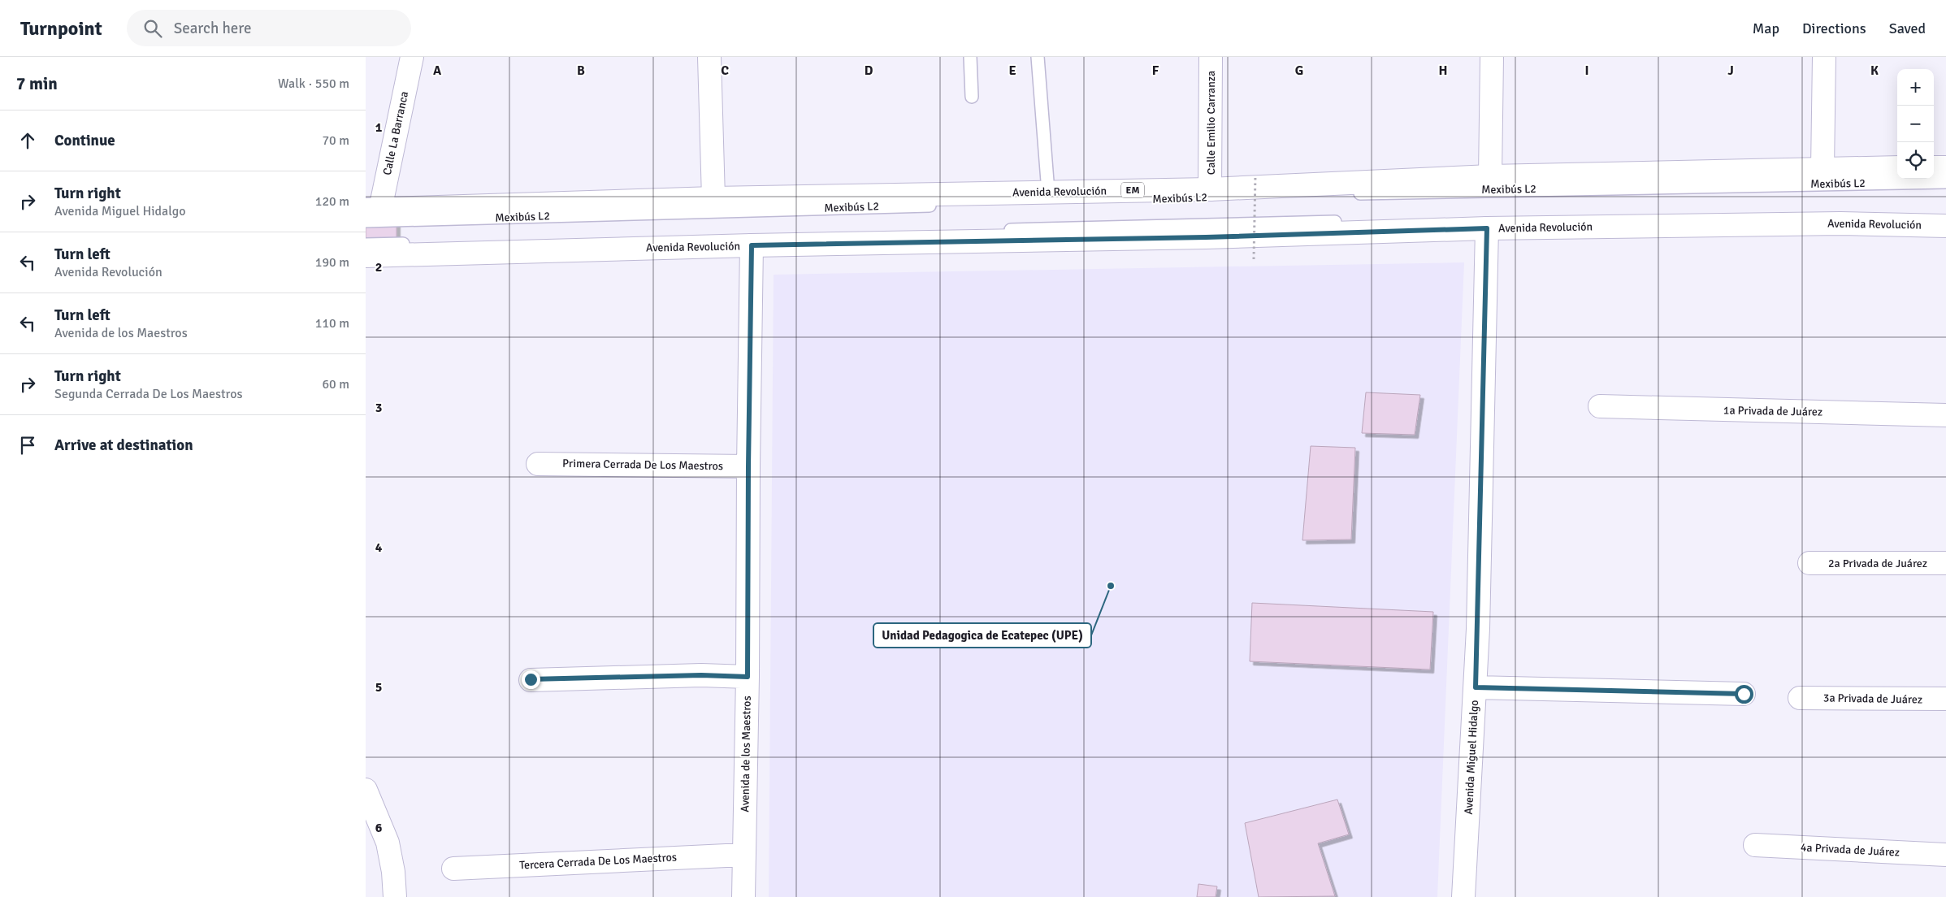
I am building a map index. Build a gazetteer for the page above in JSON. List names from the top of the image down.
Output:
{
  "streets": {
    "street": [
      "Calle Emilio Carranza",
      "Calle La Barranca",
      "EM",
      "Avenida Revolución",
      "1a Privada de Juárez",
      "Primera Cerrada De Los Maestros",
      "2a Privada de Juárez",
      "3a Privada de Juárez",
      "Avenida de los Maestros",
      "Avenida Miguel Hidalgo",
      "4a Privada de Juárez",
      "Tercera Cerrada De Los Maestros"
    ],
    "lane": ["Mexibús L2"]
  },
  "crossings": [
    ["Calle Emilio Carranza", "Avenida Revolución"],
    ["Calle La Barranca", "Mexibús L2"],
    ["Calle La Barranca", "Avenida Revolución"],
    ["Mexibús L2", "Avenida Revolución"],
    ["Avenida Revolución", "Avenida de los Maestros"],
    ["Avenida Revolución", "Avenida Miguel Hidalgo"],
    ["Primera Cerrada De Los Maestros", "Avenida de los Maestros"],
    ["Avenida de los Maestros", "Tercera Cerrada De Los Maestros"]
  ],
  "places": ["Unidad Pedagogica de Ecatepec (UPE)"],
  "page": {
    "header": "Turnpoint",
    "search": "Search here",
    "nav": ["Map", "Directions", "Saved"],
    "heading": ["7 min", "Walk · 550 m"],
    "map_buttons": ["+", "−"],
    "list": [
      ["Continue", "70 m"],
      ["Turn right", "Avenida Miguel Hidalgo", "120 m"],
      ["Turn left", "Avenida Revolución", "190 m"],
      ["Turn left", "Avenida de los Maestros", "110 m"],
      ["Turn right", "Segunda Cerrada De Los Maestros", "60 m"],
      "Arrive at destination"
    ]
  },
  "grid": {
    "columns": [
      "A",
      "B",
      "C",
      "D",
      "E",
      "F",
      "G",
      "H",
      "I",
      "J",
      "K"
    ],
    "rows": [
      "1",
      "2",
      "3",
      "4",
      "5",
      "6"
    ]
  }
}
